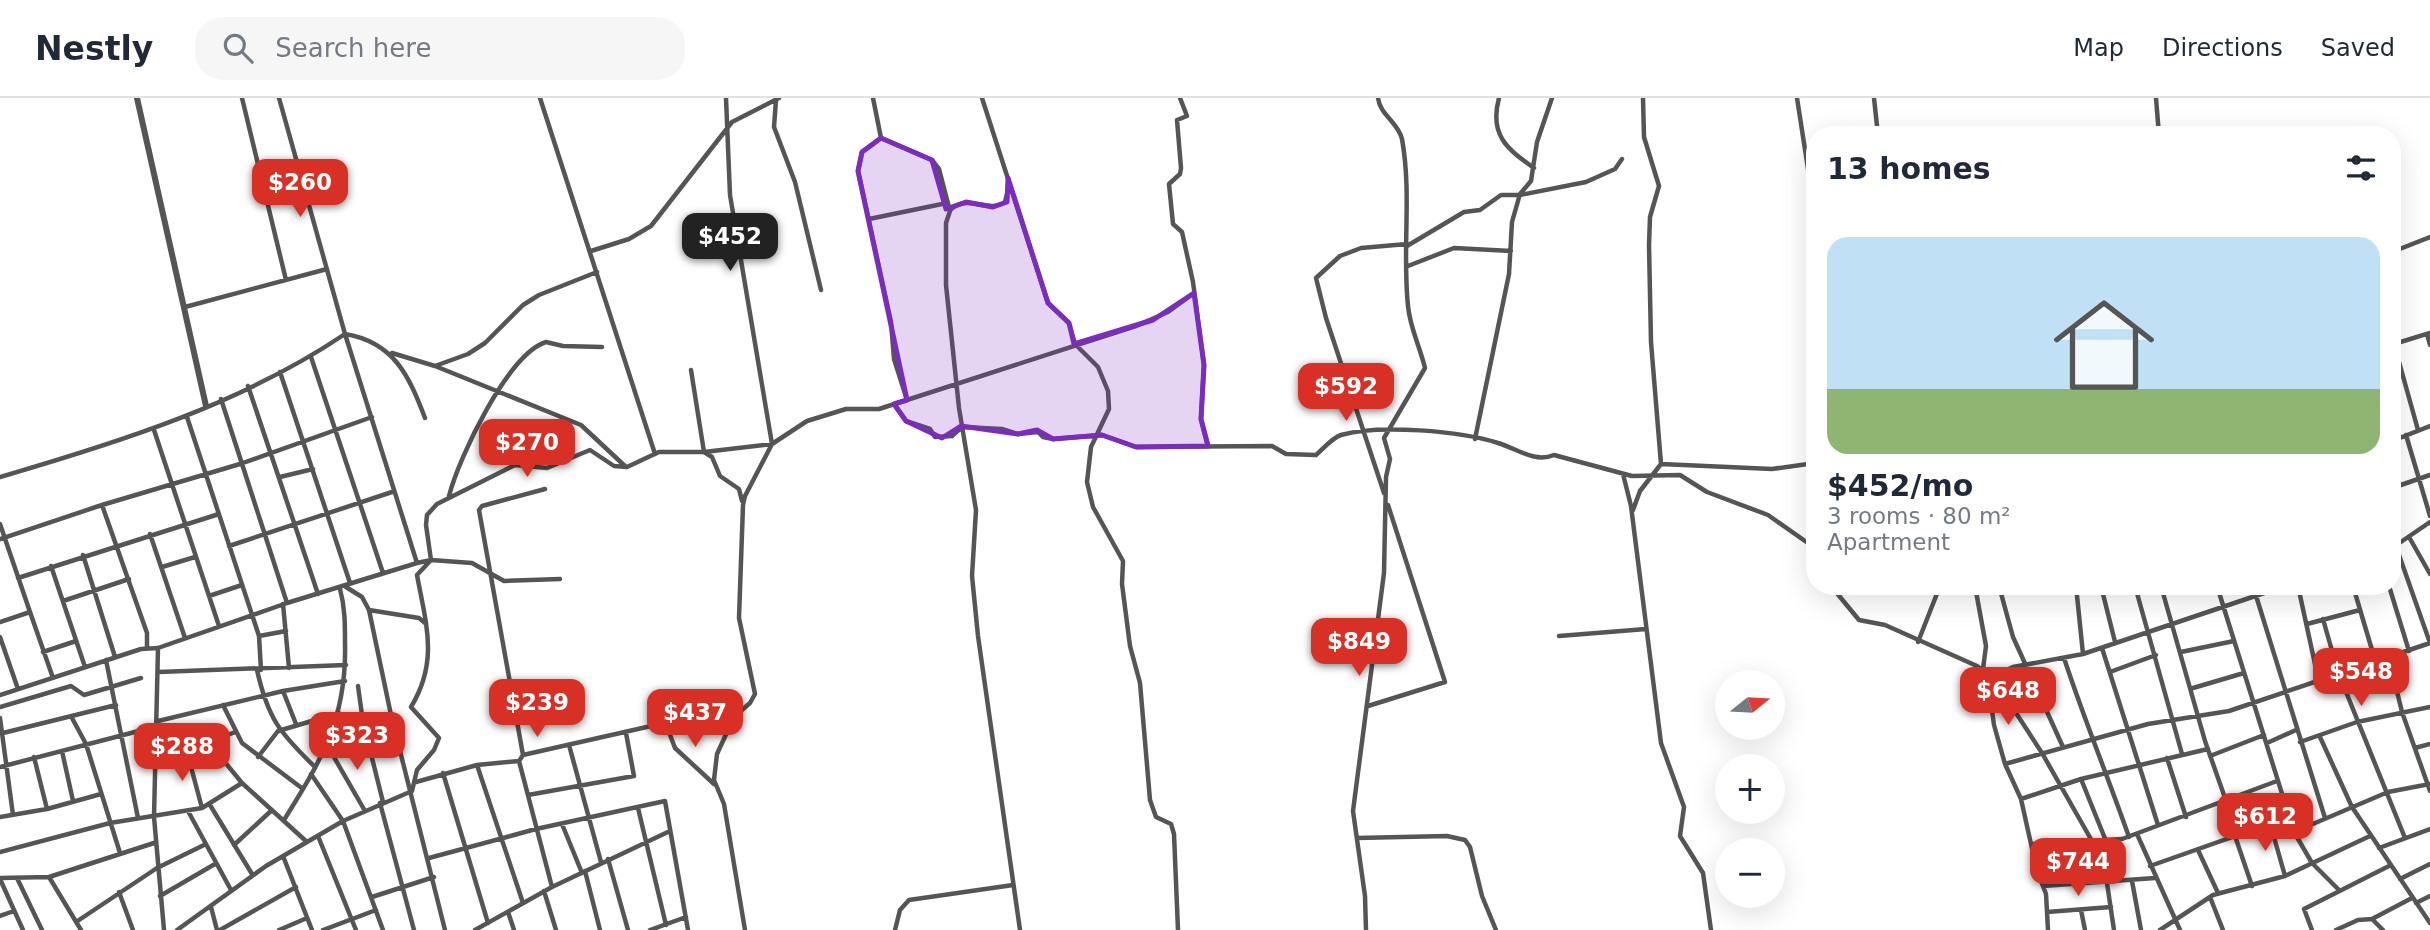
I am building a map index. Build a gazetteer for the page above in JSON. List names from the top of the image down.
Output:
{
  "north": "right",
  "page": {
    "header": "Nestly",
    "search": "Search here",
    "nav": ["Map", "Directions", "Saved"],
    "heading": "13 homes",
    "price": [
      "$260",
      "$452",
      "$592",
      "$270",
      "$849",
      "$548",
      "$648",
      "$239",
      "$437",
      "$323",
      "$288",
      "$612",
      "$744"
    ],
    "list": [
      {
        "name": "$452/mo",
        "note": "3 rooms · 80 m² · Apartment"
      }
    ],
    "map_buttons": ["+", "−"]
  }
}
